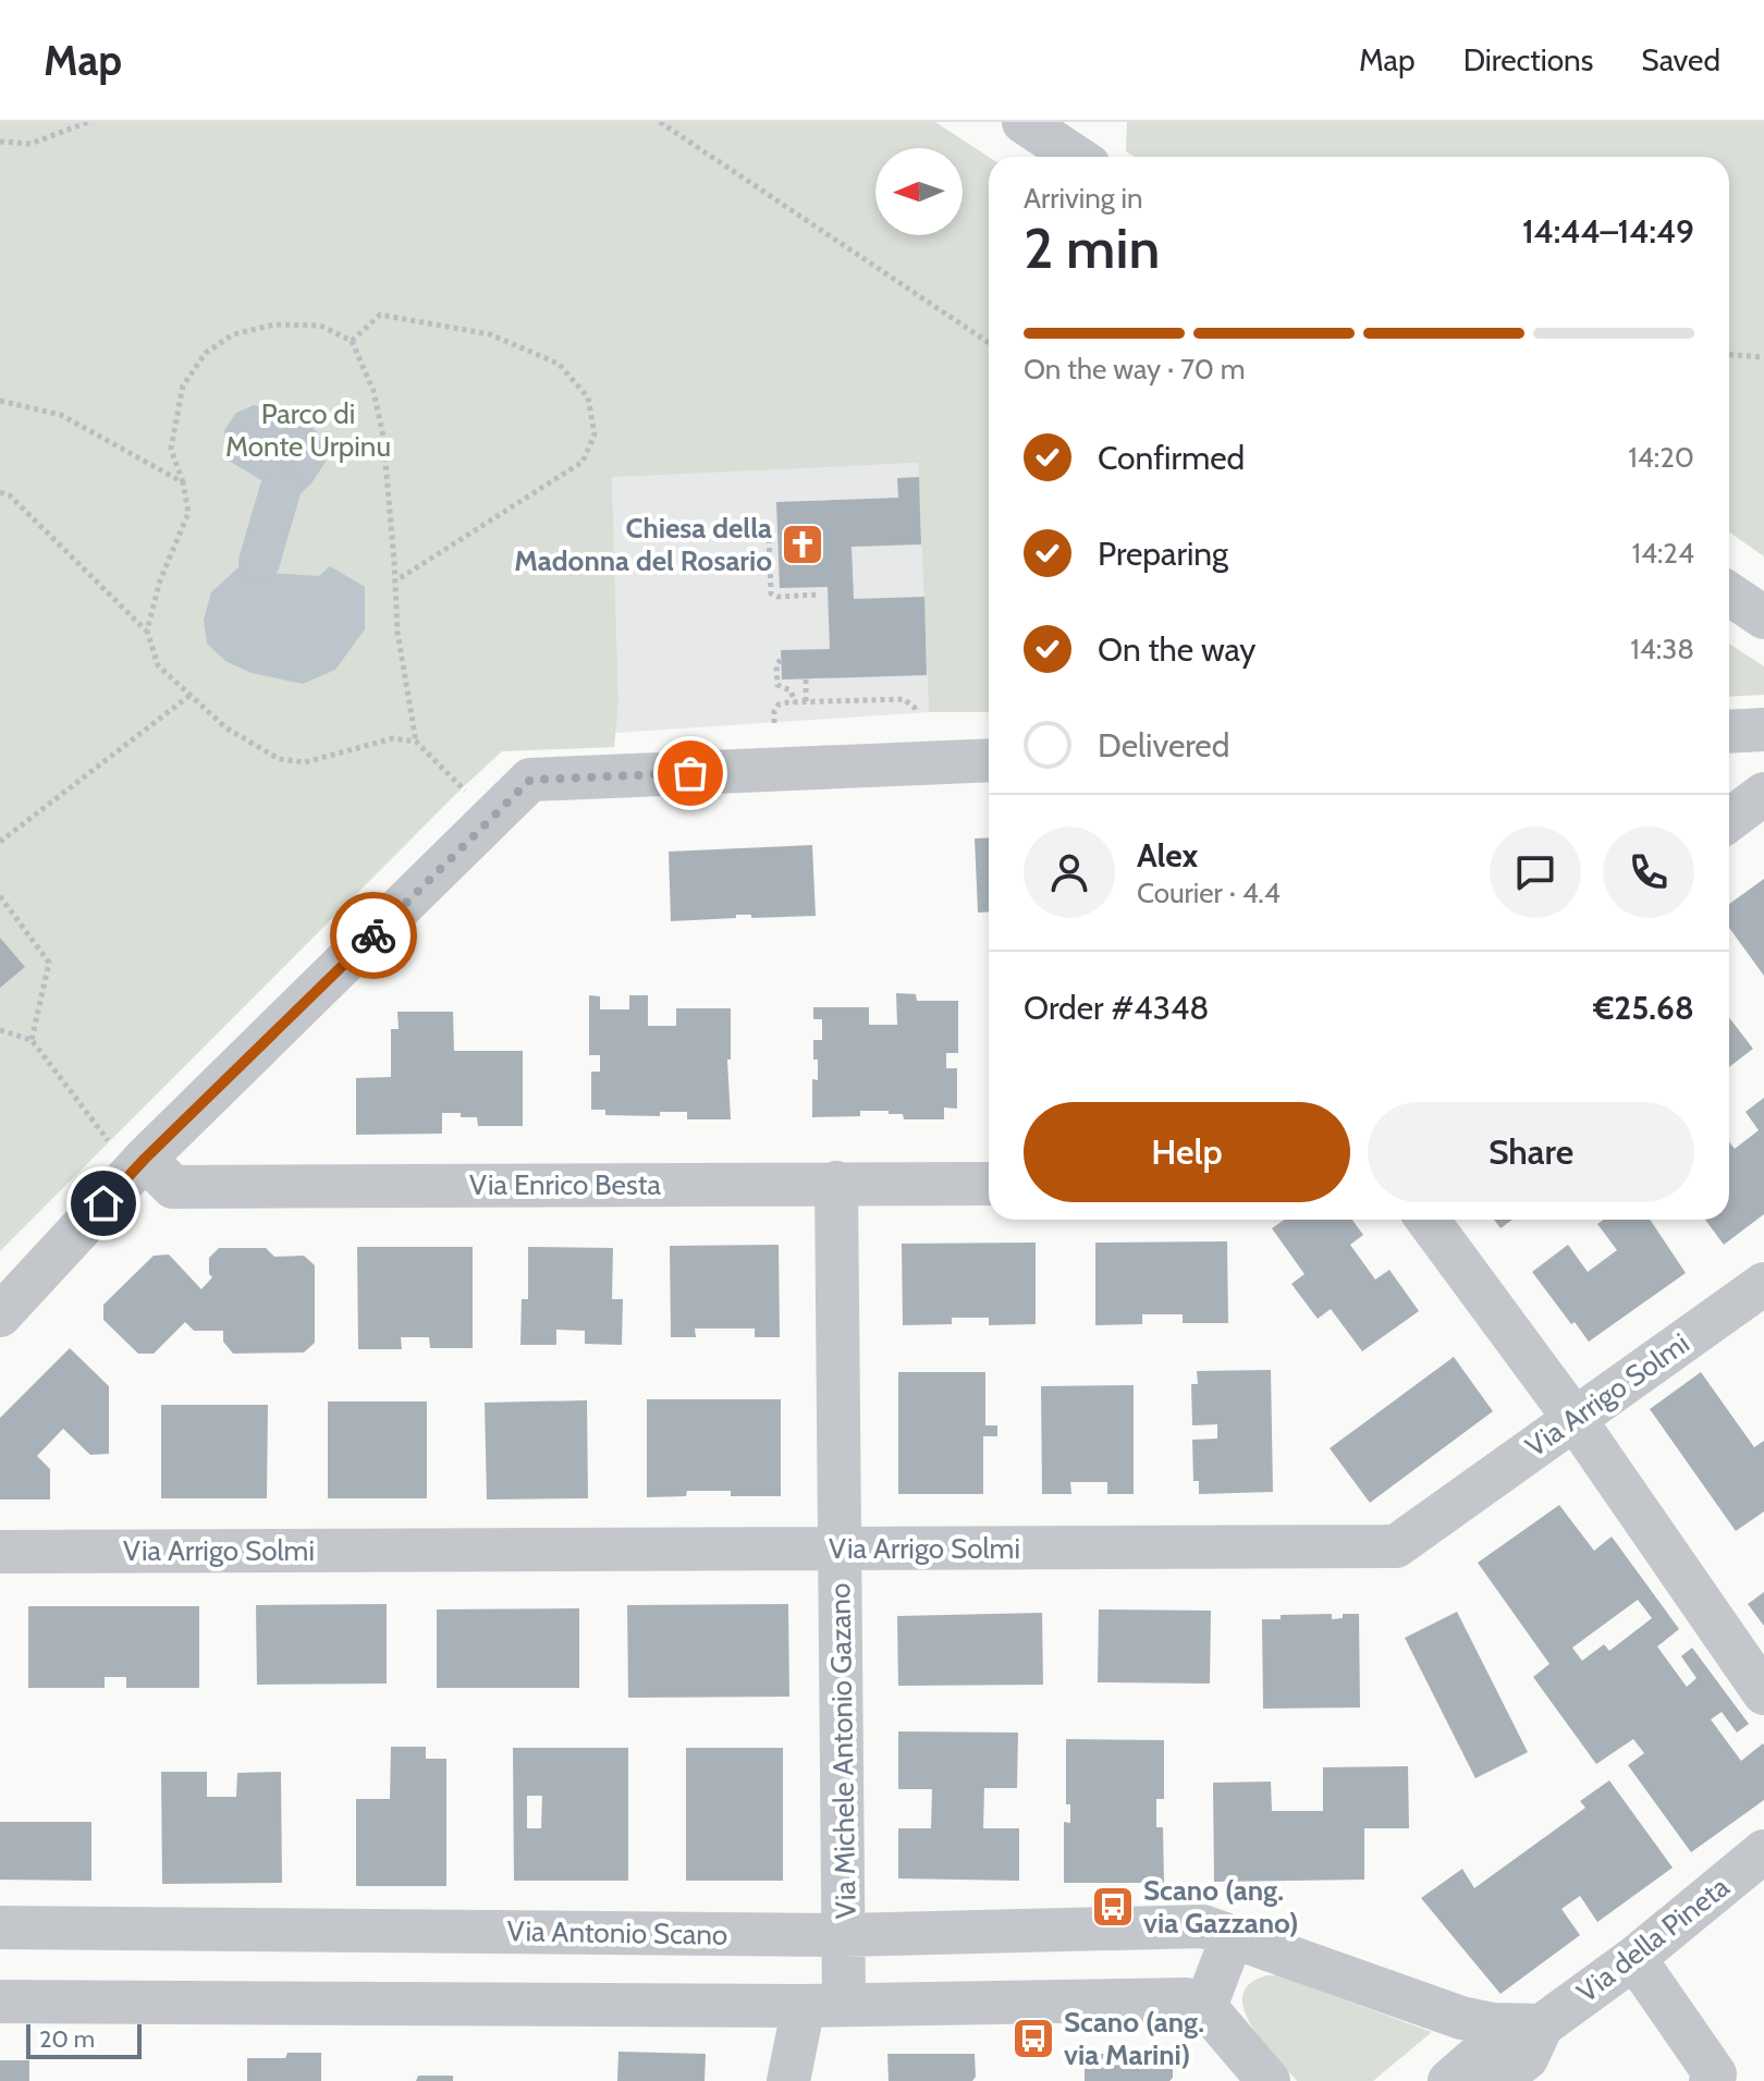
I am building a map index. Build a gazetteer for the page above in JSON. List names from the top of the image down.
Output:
{
  "streets": {
    "street": [
      "Via Enrico Besta",
      "Via Arrigo Solmi",
      "Via Michele Antonio Gazano",
      "Via Antonio Scano",
      "Via della Pineta"
    ]
  },
  "crossings": [
    ["Via Enrico Besta", "Via Michele Antonio Gazano"],
    ["Via Arrigo Solmi", "Via Michele Antonio Gazano"],
    ["Via Michele Antonio Gazano", "Via Antonio Scano"],
    ["Via Antonio Scano", "Via della Pineta"]
  ],
  "parks": ["Parco di Monte Urpinu"],
  "places": {
    "church": ["Chiesa della Madonna del Rosario"],
    "bus stop": ["Scano (ang. via Gazzano)", "Scano (ang. via Marini)"]
  },
  "scale_bar": "20 m",
  "north": "left",
  "page": {
    "header": "Map",
    "nav": ["Map", "Directions", "Saved"],
    "heading": ["2 min", "Arriving in", "14:44–14:49"],
    "panel": [
      "Alex",
      "Courier · 4.4",
      "Order #4348",
      "€25.68"
    ],
    "bar": "On the way · 70 m",
    "list": [
      ["Confirmed", "14:20"],
      ["Preparing", "14:24"],
      ["On the way", "14:38"],
      "Delivered"
    ],
    "buttons": ["Help", "Share"],
    "scale": "20 m"
  }
}
